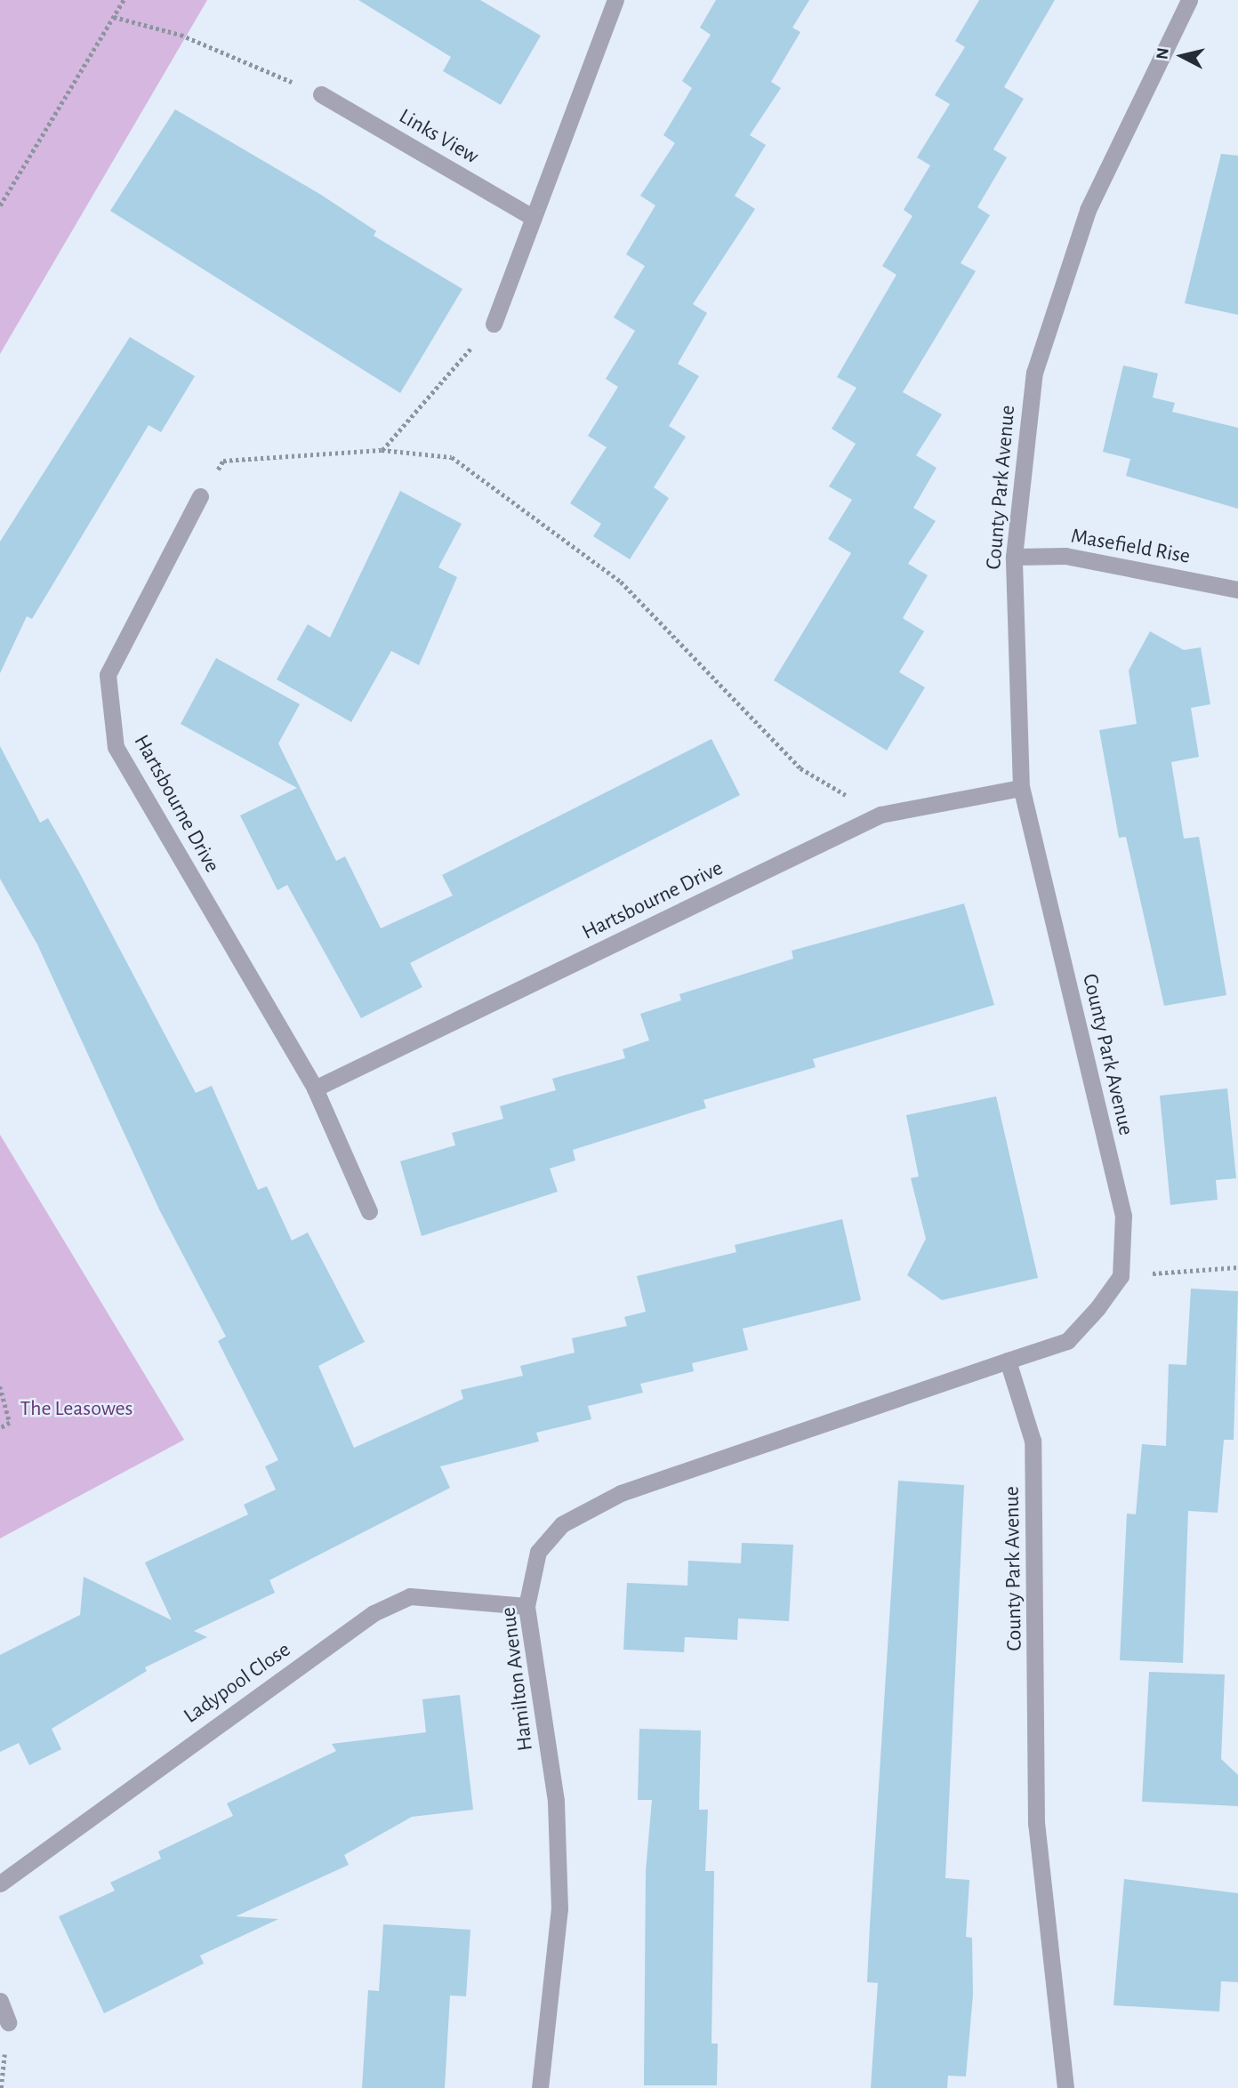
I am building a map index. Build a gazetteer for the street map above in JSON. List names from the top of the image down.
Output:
{
  "streets": {
    "street": [
      "Links View",
      "County Park Avenue",
      "Masefield Rise",
      "Hartsbourne Drive",
      "Hamilton Avenue",
      "Ladypool Close"
    ]
  },
  "crossings": [
    ["County Park Avenue", "Masefield Rise"],
    ["County Park Avenue", "Hartsbourne Drive"],
    ["County Park Avenue", "Hamilton Avenue"],
    ["Hamilton Avenue", "Ladypool Close"]
  ],
  "parks": ["The Leasowes"],
  "north": "left"
}
